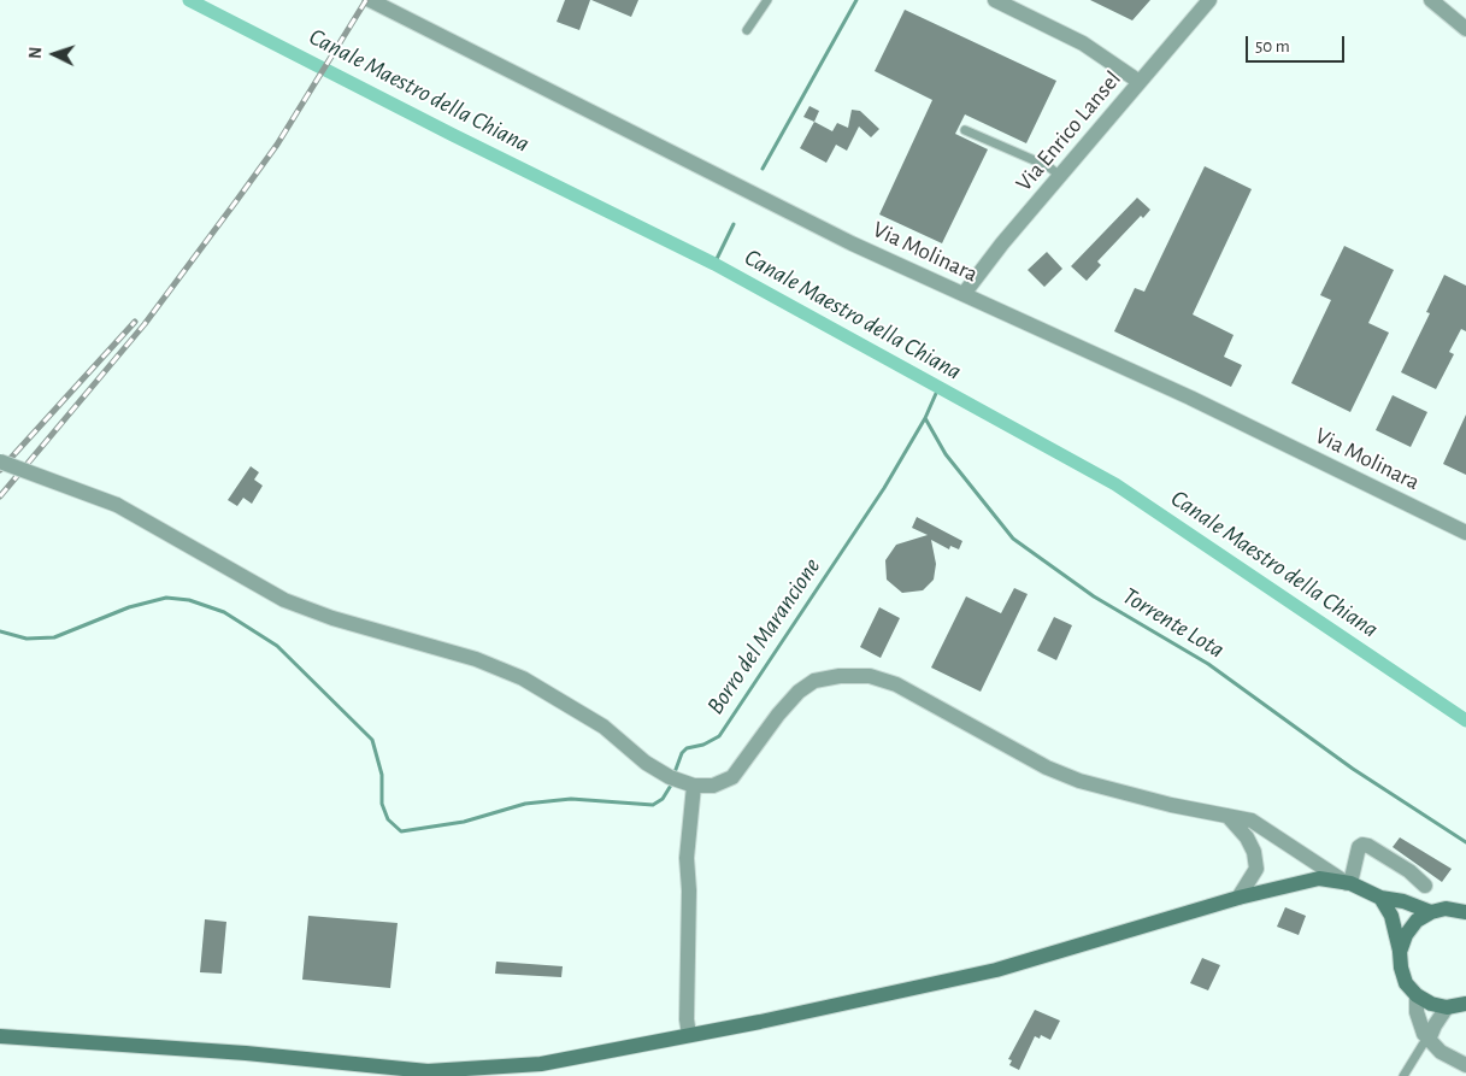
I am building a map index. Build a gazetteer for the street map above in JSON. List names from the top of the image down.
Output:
{
  "streets": {
    "street": ["Via Enrico Lansel", "Via Molinara"]
  },
  "crossings": [
    ["Via Enrico Lansel", "Via Molinara"]
  ],
  "water": ["Canale Maestro della Chiana", "Torrente Lota", "Borro del Marancione"],
  "scale_bar": "50 m",
  "north": "left"
}
